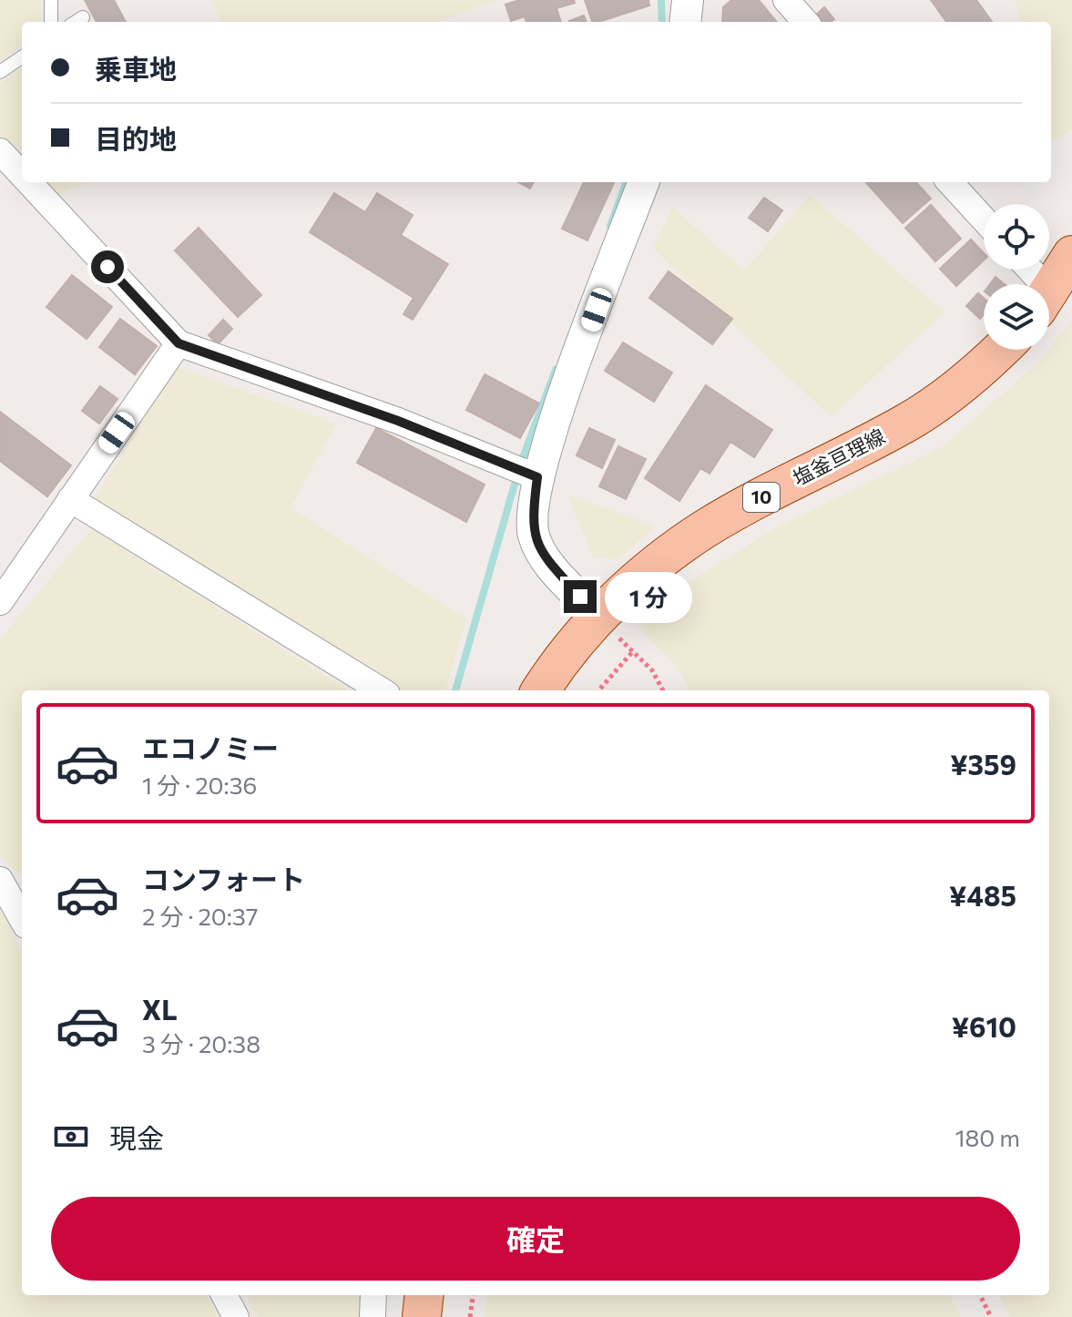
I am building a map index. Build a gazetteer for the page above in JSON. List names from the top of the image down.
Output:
{
  "streets": {
    "main road": ["塩釜亘理線", "10"]
  },
  "page": {
    "banner": ["乗車地", "目的地"],
    "bubble": "1 分",
    "list": [
      {
        "name": "エコノミー",
        "note": "1 分 · 20:36",
        "value": "¥359"
      },
      {
        "name": "コンフォート",
        "note": "2 分 · 20:37",
        "value": "¥485"
      },
      {
        "name": "XL",
        "note": "3 分 · 20:38",
        "value": "¥610"
      }
    ],
    "pay": ["現金", "180 m"],
    "buttons": "確定"
  }
}
